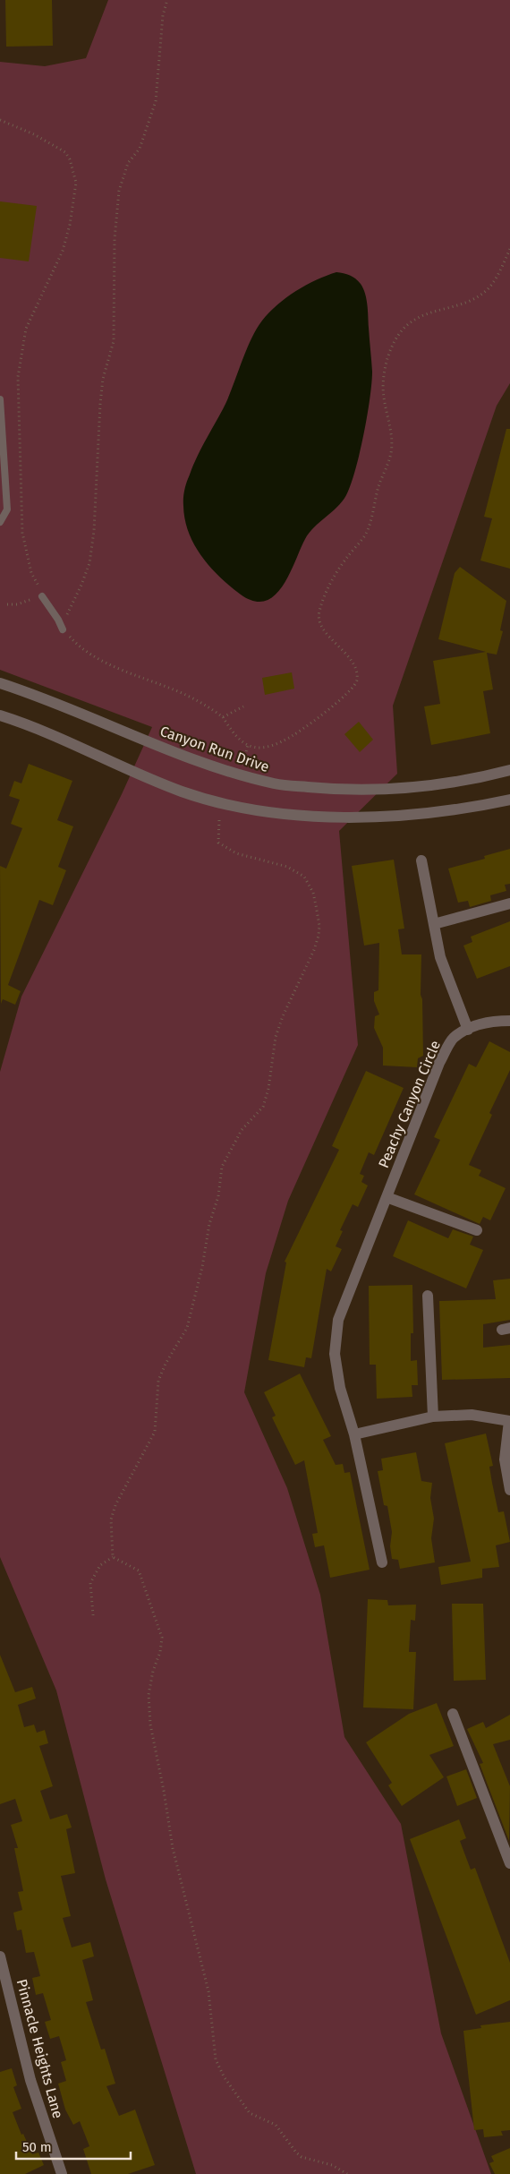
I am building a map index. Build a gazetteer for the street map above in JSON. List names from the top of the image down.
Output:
{
  "streets": {
    "street": ["Canyon Run Drive", "Peachy Canyon Circle", "Pinnacle Heights Lane"]
  },
  "scale_bar": "50 m"
}
